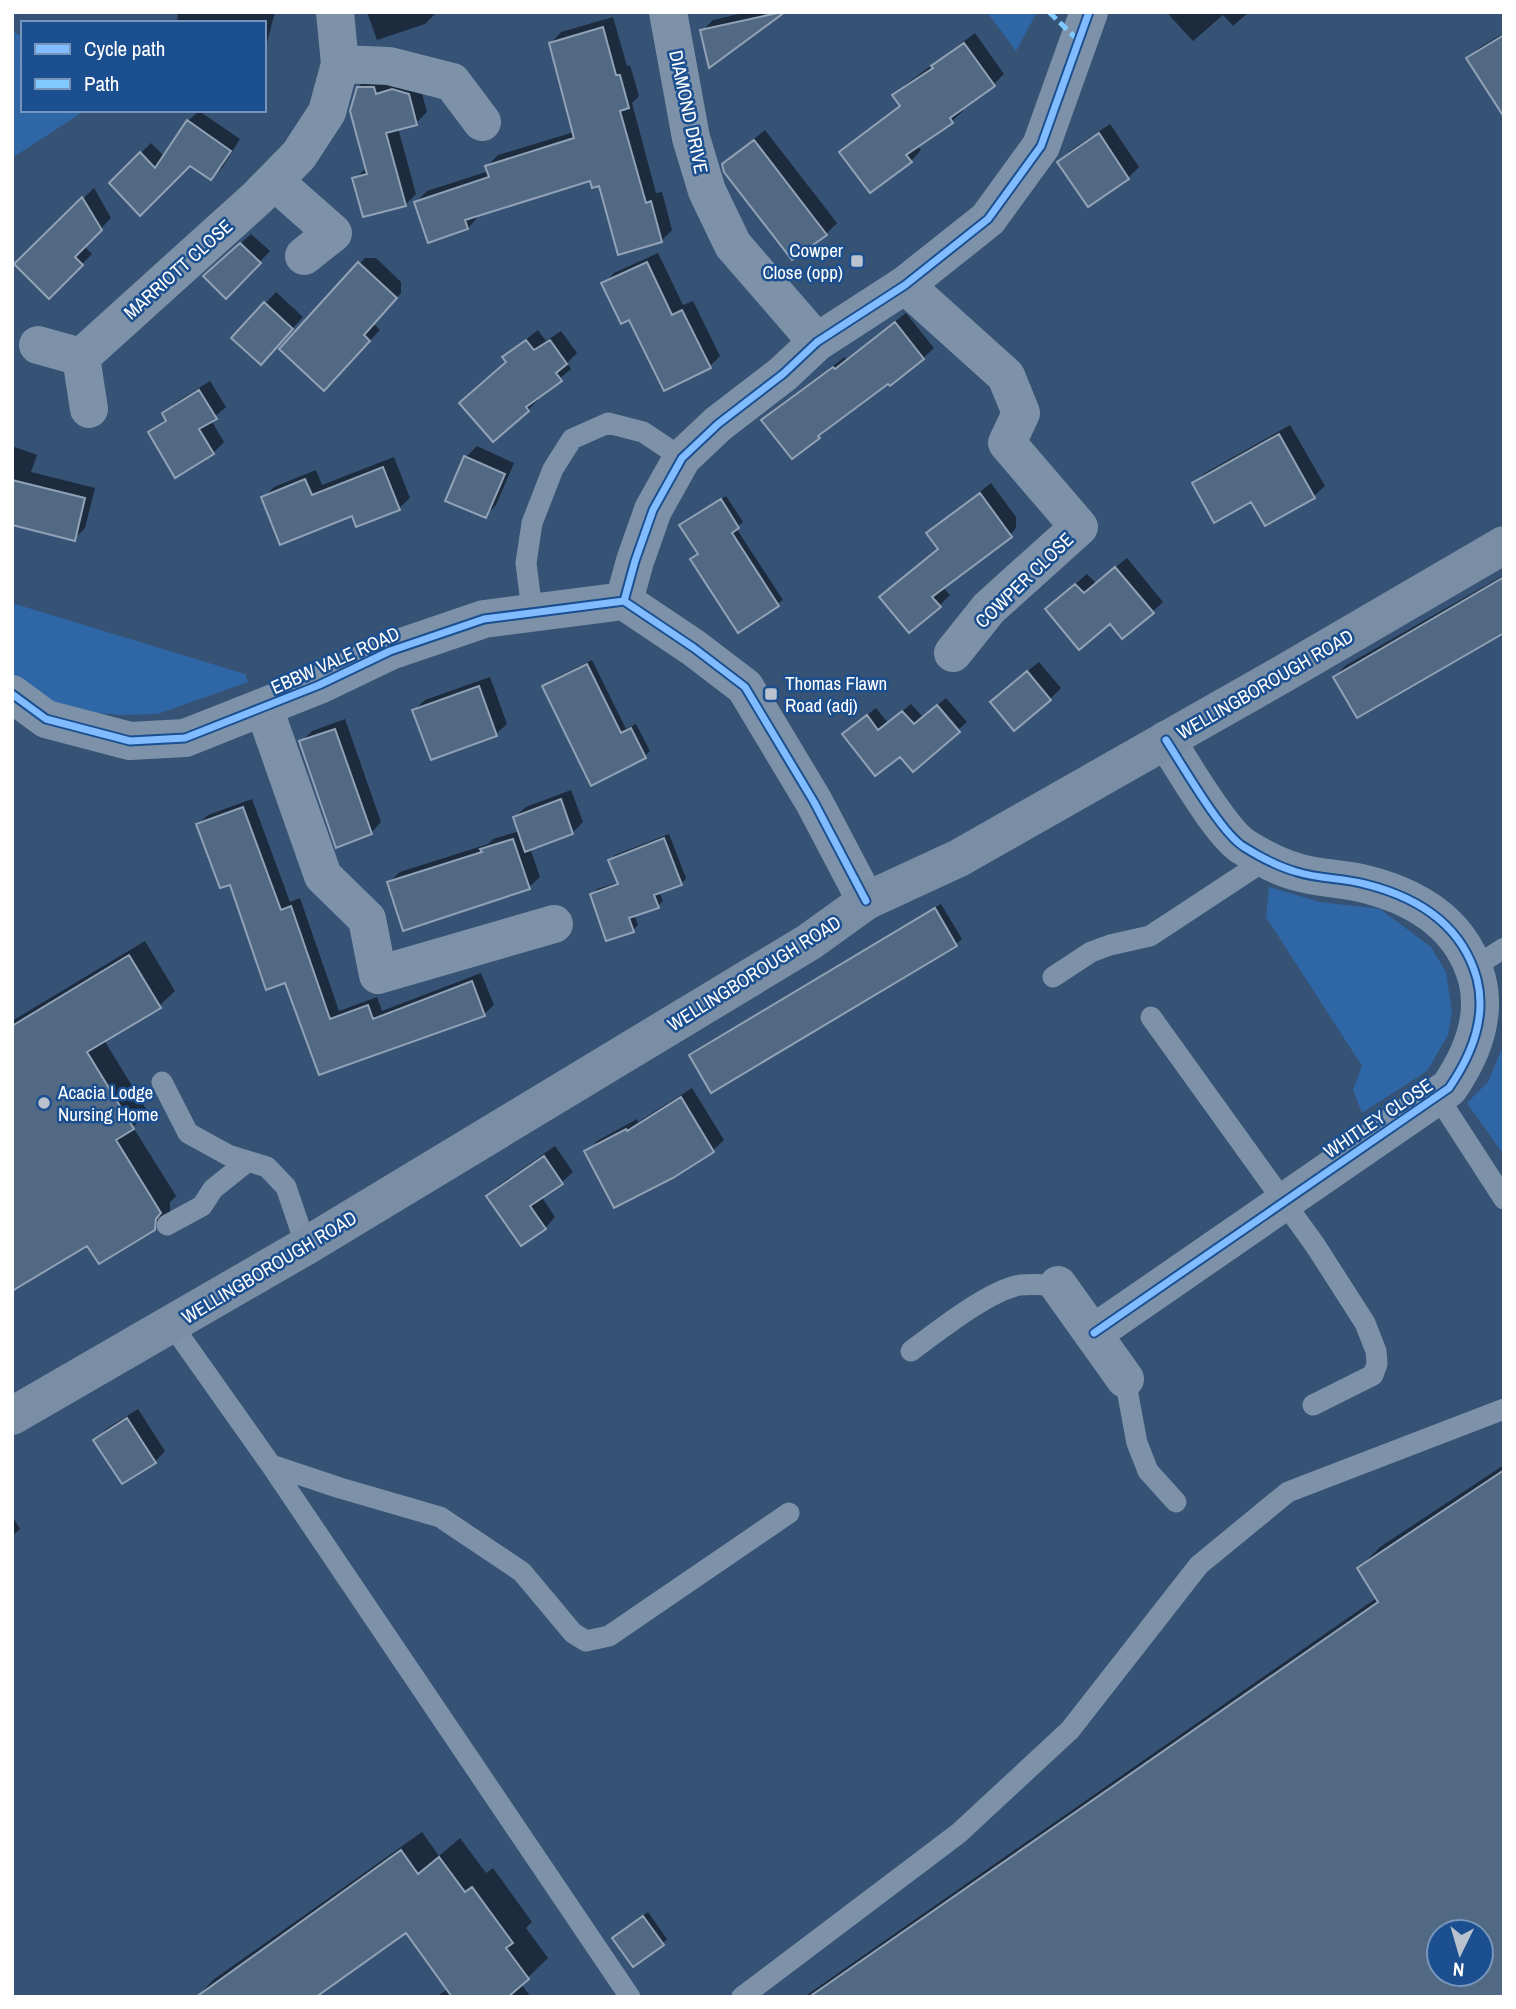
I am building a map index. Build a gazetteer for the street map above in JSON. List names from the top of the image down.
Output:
{
  "streets": {
    "main road": ["WELLINGBOROUGH ROAD"],
    "street": [
      "DIAMOND DRIVE",
      "MARRIOTT CLOSE",
      "COWPER CLOSE",
      "EBBW VALE ROAD",
      "WHITLEY CLOSE"
    ]
  },
  "crossings": [
    ["WELLINGBOROUGH ROAD", "WHITLEY CLOSE"]
  ],
  "places": {
    "transit": ["Cowper Close (opp)", "Thomas Flawn Road (adj)"],
    "other": ["Acacia Lodge Nursing Home"]
  },
  "legend": ["Cycle path", "Path"],
  "north": "bottom"
}
